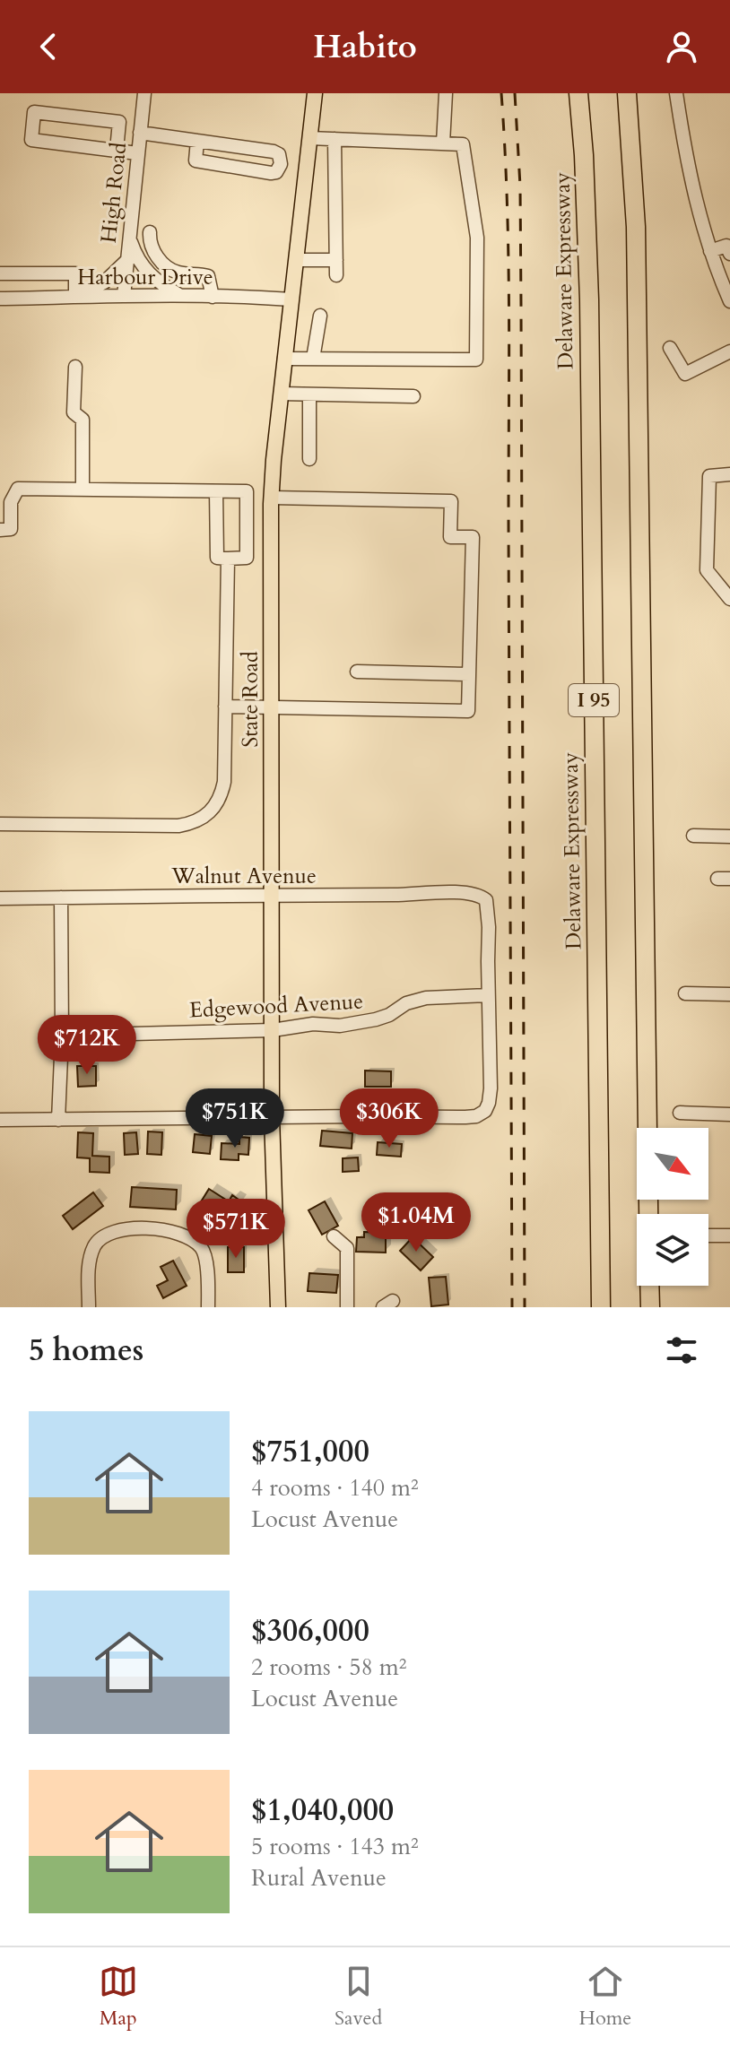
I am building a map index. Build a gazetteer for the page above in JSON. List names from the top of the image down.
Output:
{
  "streets": {
    "highway": ["Delaware Expressway", "I 95"],
    "main road": ["State Road"],
    "street": [
      "High Road",
      "Harbour Drive",
      "Walnut Avenue",
      "Edgewood Avenue"
    ]
  },
  "crossings": [
    ["High Road", "Harbour Drive"],
    ["Harbour Drive", "State Road"],
    ["State Road", "Walnut Avenue"],
    ["State Road", "Edgewood Avenue"],
    ["Walnut Avenue", "Edgewood Avenue"]
  ],
  "north": "bottom right",
  "page": {
    "header": "Habito",
    "price": [
      "$712K",
      "$751K",
      "$306K",
      "$1.04M",
      "$571K"
    ],
    "heading": "5 homes",
    "list": [
      {
        "name": "$751,000",
        "note": "4 rooms · 140 m² · Locust Avenue"
      },
      {
        "name": "$306,000",
        "note": "2 rooms · 58 m² · Locust Avenue"
      },
      {
        "name": "$1,040,000",
        "note": "5 rooms · 143 m² · Rural Avenue"
      }
    ],
    "tabs": ["Map", "Saved", "Home"]
  }
}
